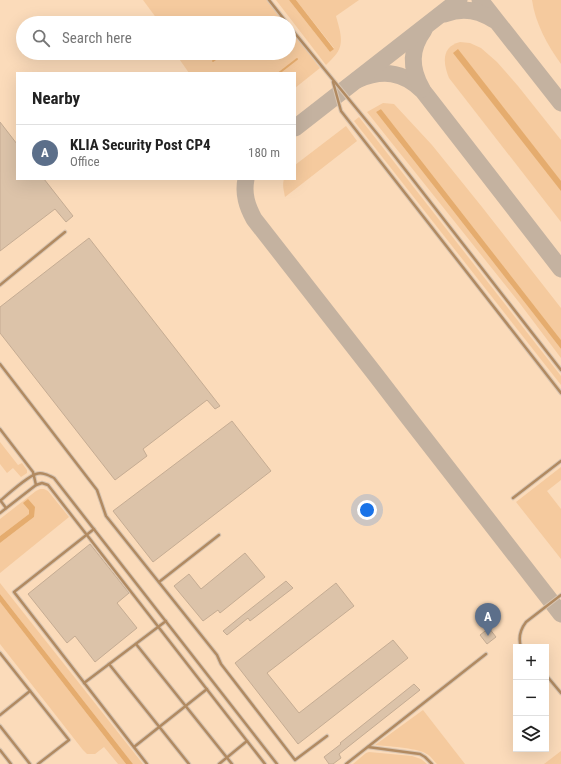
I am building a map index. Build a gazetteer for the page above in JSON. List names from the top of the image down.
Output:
{
  "page": {
    "search": "Search here",
    "heading": "Nearby",
    "list": [
      {
        "mark": "A",
        "name": "KLIA Security Post CP4",
        "note": "Office",
        "value": "180 m"
      }
    ],
    "pins": "A",
    "map_buttons": ["+", "−"]
  }
}
